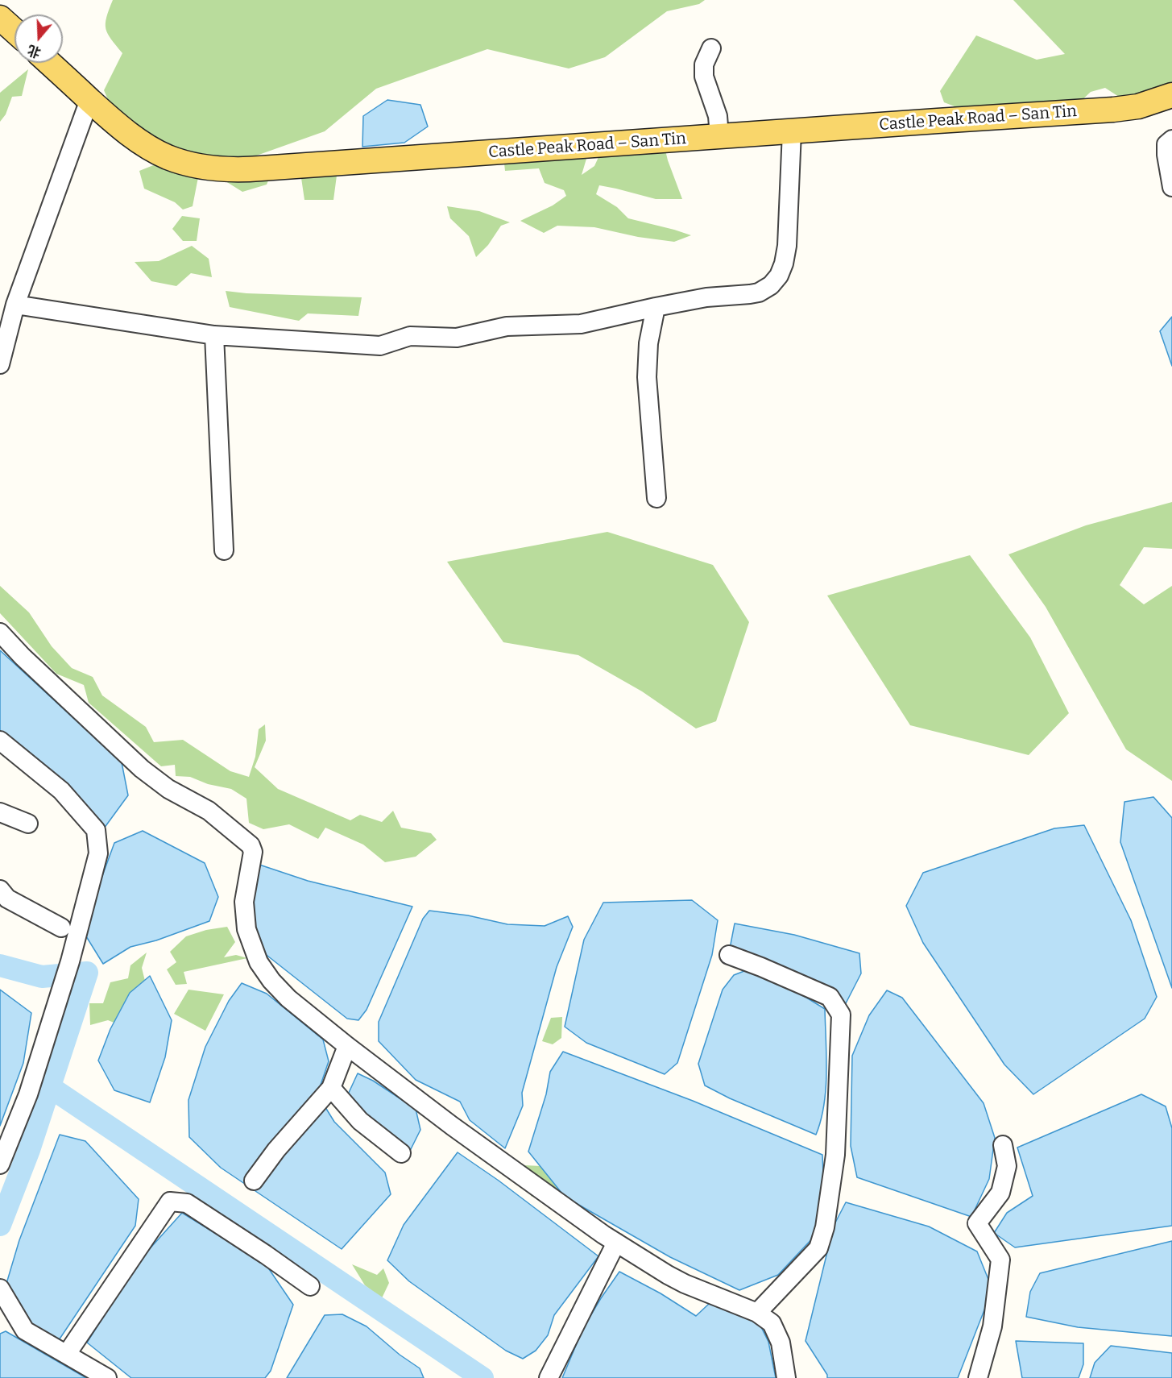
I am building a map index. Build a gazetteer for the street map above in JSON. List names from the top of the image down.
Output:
{
  "streets": {
    "main road": ["Castle Peak Road – San Tin"]
  },
  "north": "bottom"
}
